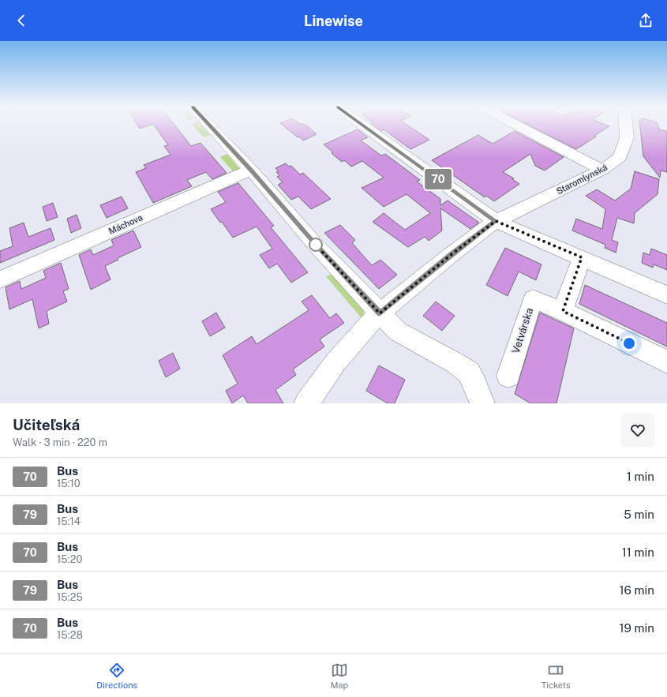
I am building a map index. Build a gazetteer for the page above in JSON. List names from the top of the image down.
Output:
{
  "streets": {
    "street": ["Staromlynská", "Máchova", "Vetvárska"]
  },
  "lines": ["bus line 70"],
  "page": {
    "header": "Linewise",
    "on_map": "70",
    "heading": ["Učiteľská", "Walk · 3 min · 220 m"],
    "list": [
      {
        "mark": "70",
        "name": "Bus",
        "note": "15:10",
        "value": "1 min"
      },
      {
        "mark": "79",
        "name": "Bus",
        "note": "15:14",
        "value": "5 min"
      },
      {
        "mark": "70",
        "name": "Bus",
        "note": "15:20",
        "value": "11 min"
      },
      {
        "mark": "79",
        "name": "Bus",
        "note": "15:25",
        "value": "16 min"
      },
      {
        "mark": "70",
        "name": "Bus",
        "note": "15:28",
        "value": "19 min"
      }
    ],
    "tabs": ["Directions", "Map", "Tickets"]
  }
}
